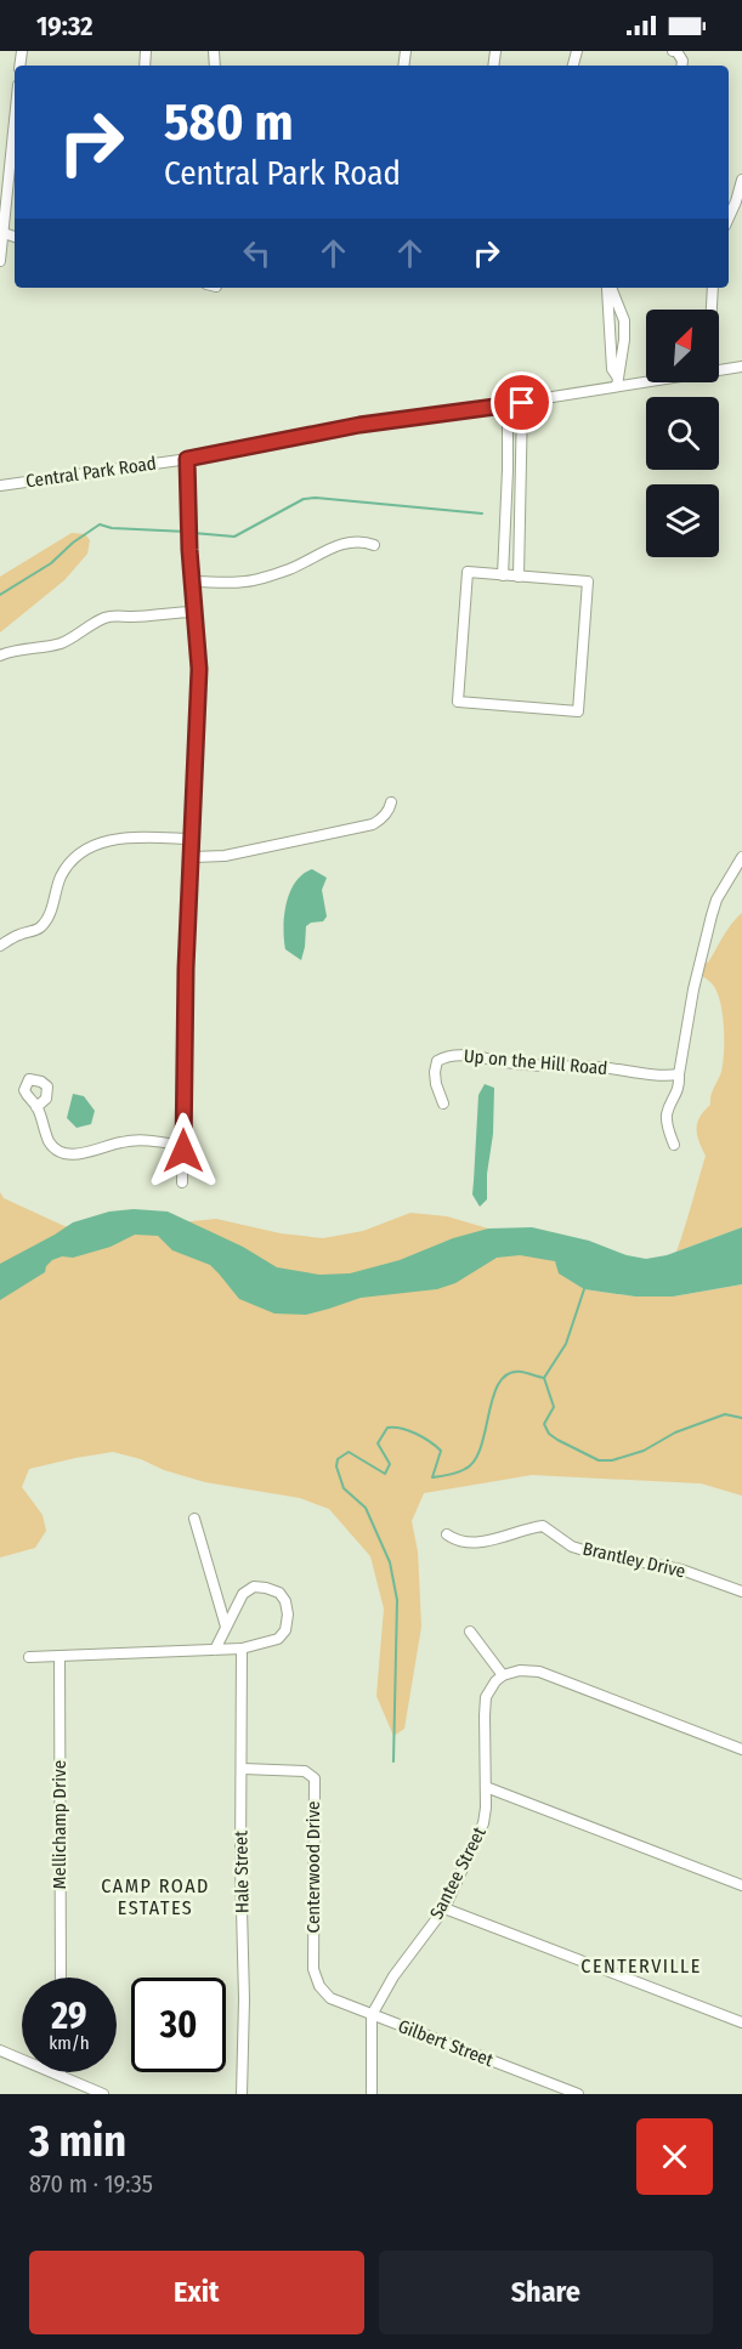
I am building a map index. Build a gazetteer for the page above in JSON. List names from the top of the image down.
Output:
{
  "streets": {
    "street": [
      "Central Park Road",
      "Up on the Hill Road",
      "Brantley Drive",
      "Mellichamp Drive",
      "Centerwood Drive",
      "Hale Street",
      "Santee Street",
      "Gilbert Street"
    ]
  },
  "crossings": [
    ["Centerwood Drive", "Hale Street"],
    ["Centerwood Drive", "Gilbert Street"],
    ["Santee Street", "Gilbert Street"]
  ],
  "districts": ["CAMP ROAD ESTATES", "CENTERVILLE"],
  "north": "top right",
  "page": {
    "status": "19:32",
    "turn": ["580 m", "Central Park Road"],
    "speed": "29 km/h",
    "limit": "30",
    "heading": ["3 min", "870 m · 19:35"],
    "buttons": ["Exit", "Share"]
  }
}
